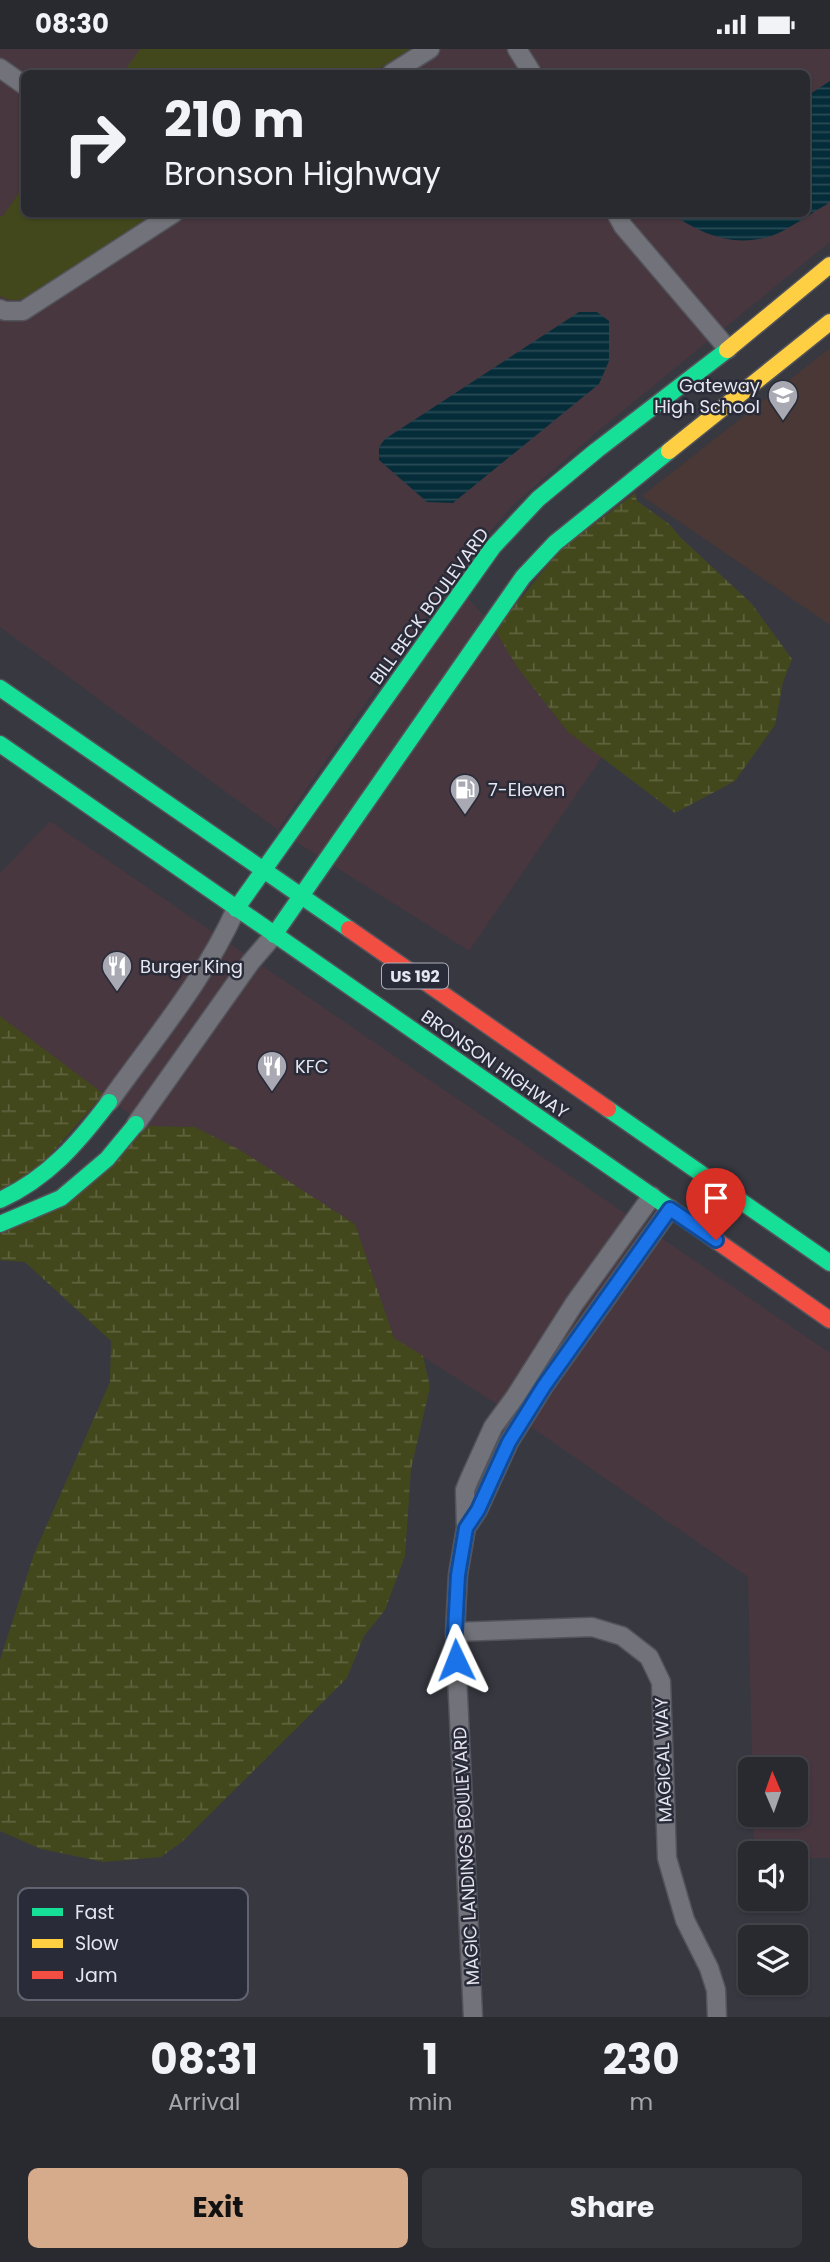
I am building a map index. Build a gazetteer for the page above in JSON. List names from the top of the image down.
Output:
{
  "streets": {
    "main road": ["BILL BECK BOULEVARD", "US 192", "BRONSON HIGHWAY"],
    "street": ["MAGICAL WAY", "MAGIC LANDINGS BOULEVARD"]
  },
  "crossings": [
    ["BILL BECK BOULEVARD", "BRONSON HIGHWAY"],
    ["BRONSON HIGHWAY", "MAGIC LANDINGS BOULEVARD"],
    ["MAGICAL WAY", "MAGIC LANDINGS BOULEVARD"]
  ],
  "places": {
    "school or university": ["Gateway High School"],
    "fuel station": ["7-Eleven"],
    "restaurant": ["Burger King", "KFC"]
  },
  "legend": ["Fast", "Slow", "Jam"],
  "north": "top",
  "page": {
    "status": "08:30",
    "turn": ["210 m", "Bronson Highway"],
    "eta": [
      "08:31",
      "Arrival",
      "1",
      "min",
      "230",
      "m"
    ],
    "buttons": ["Exit", "Share"]
  }
}
